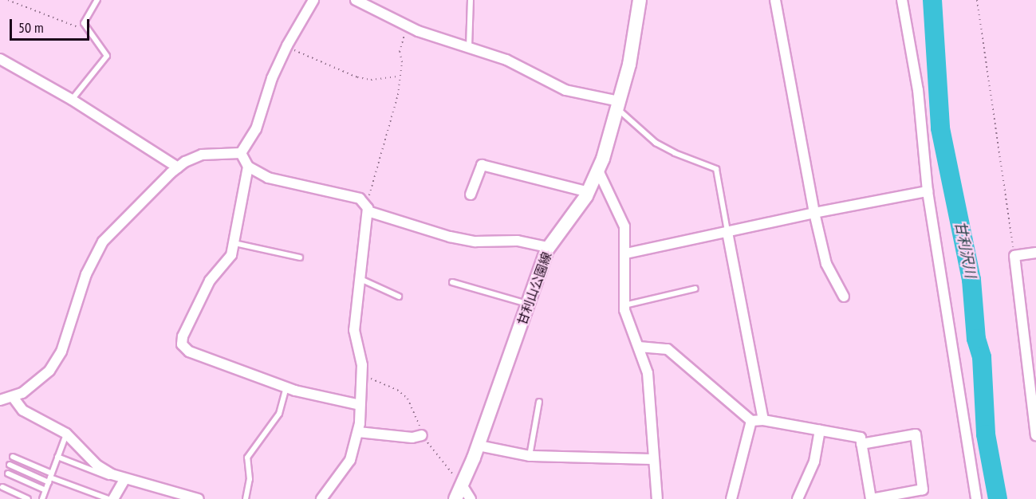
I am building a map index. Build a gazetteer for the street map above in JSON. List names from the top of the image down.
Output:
{
  "streets": {
    "main road": ["甘利山公園線"]
  },
  "water": ["甘利沢川"],
  "scale_bar": "50 m"
}
